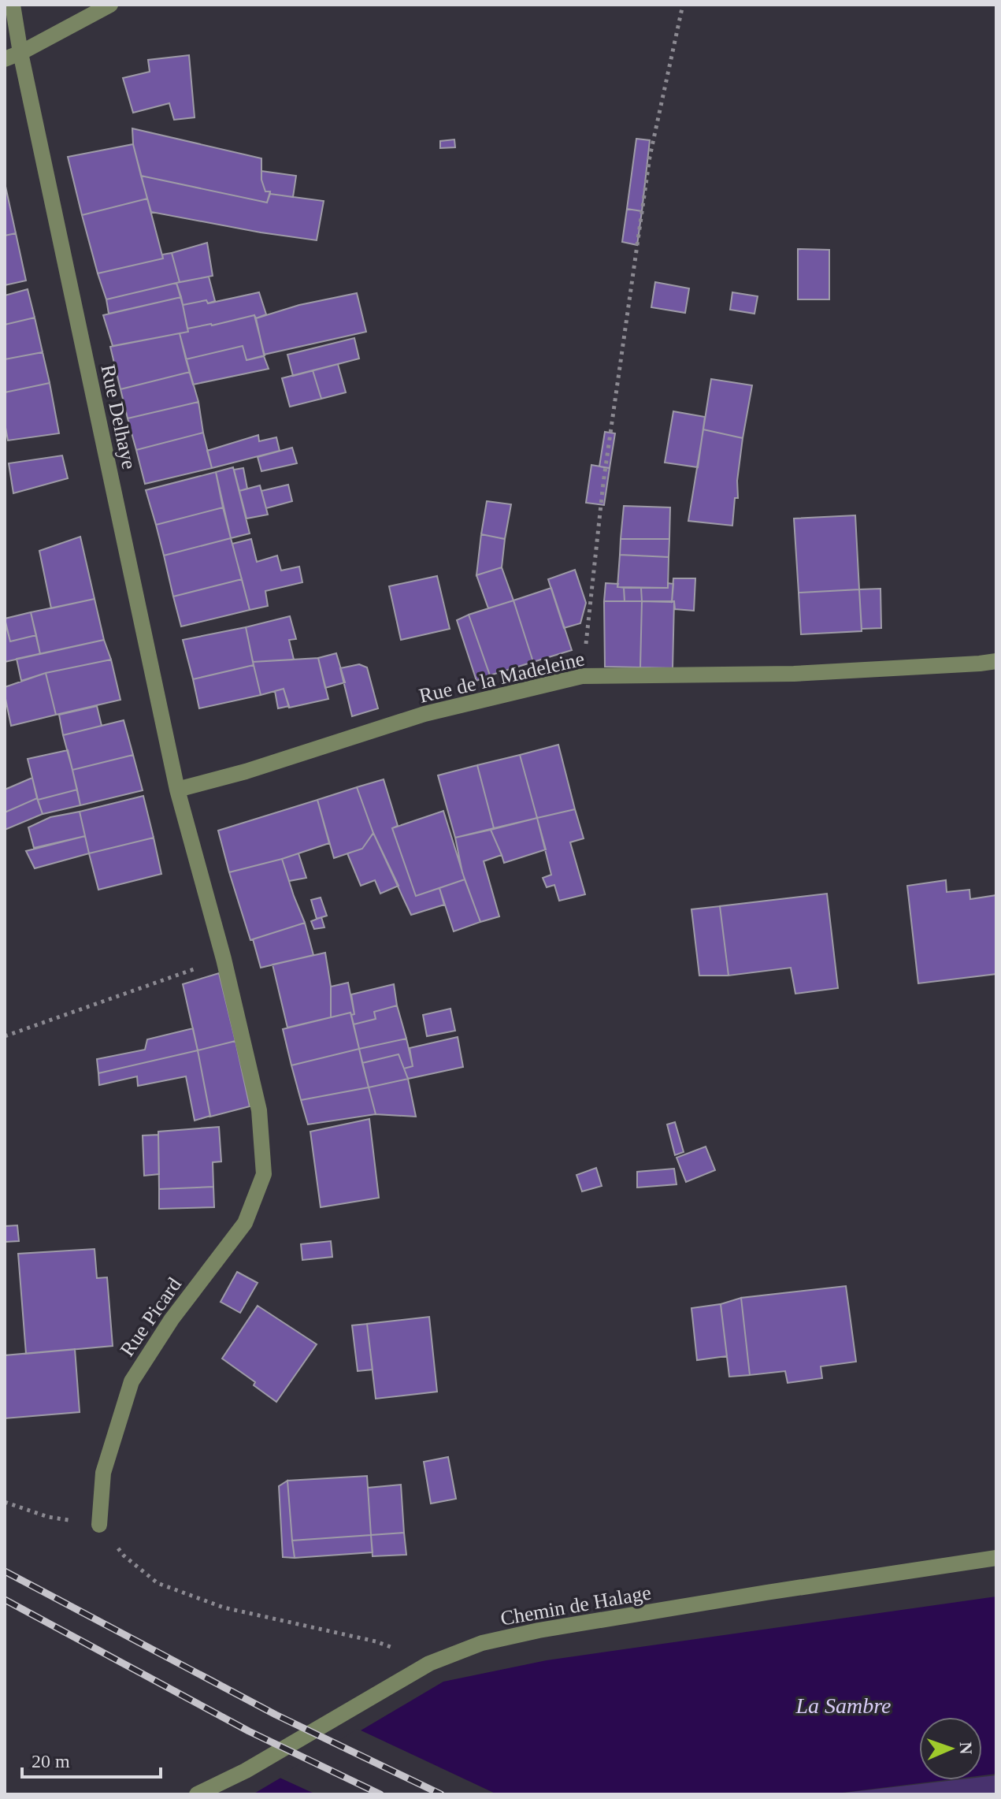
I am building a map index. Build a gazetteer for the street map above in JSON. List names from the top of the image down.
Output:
{
  "streets": {
    "street": [
      "Rue Delhaye",
      "Rue de la Madeleine",
      "Rue Picard",
      "Chemin de Halage"
    ]
  },
  "crossings": [
    ["Rue Delhaye", "Rue de la Madeleine"],
    ["Rue Delhaye", "Rue Picard"],
    ["Rue de la Madeleine", "Rue Picard"]
  ],
  "water": ["La Sambre"],
  "scale_bar": "20 m",
  "north": "right"
}
